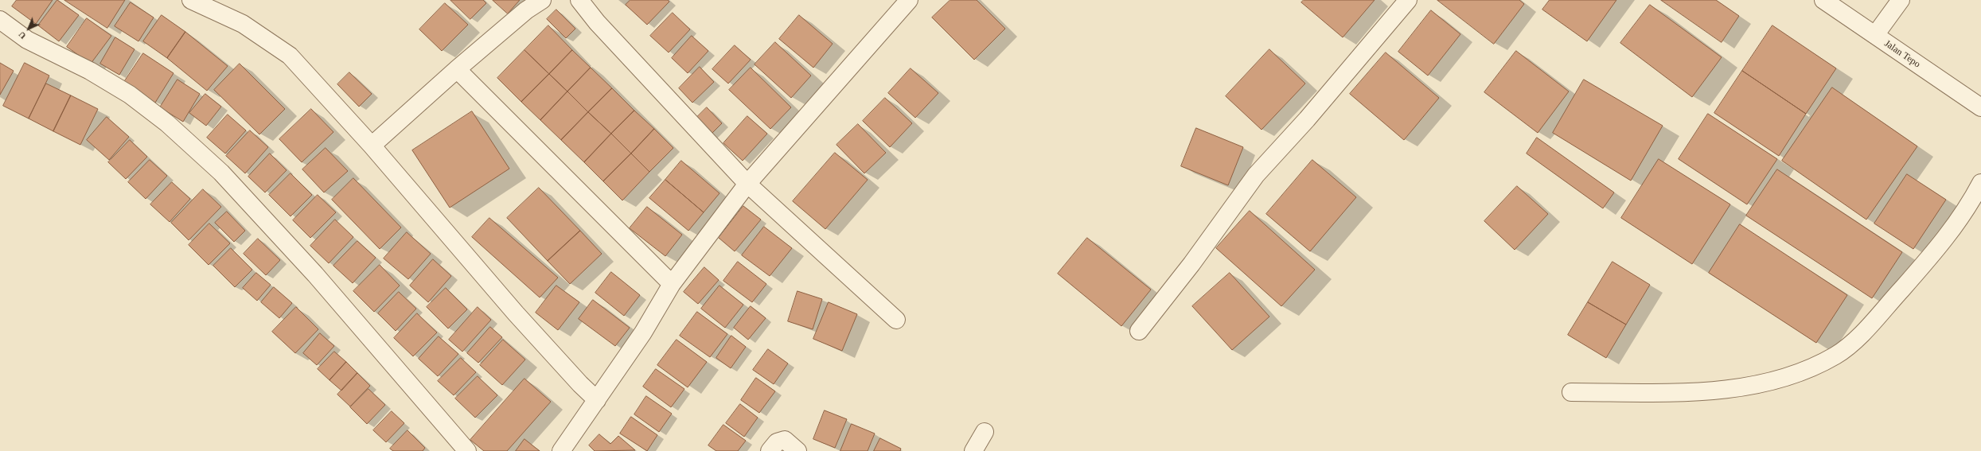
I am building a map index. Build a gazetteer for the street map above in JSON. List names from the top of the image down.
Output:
{
  "streets": {
    "street": ["Jalan Tepo"]
  },
  "north": "bottom left"
}
